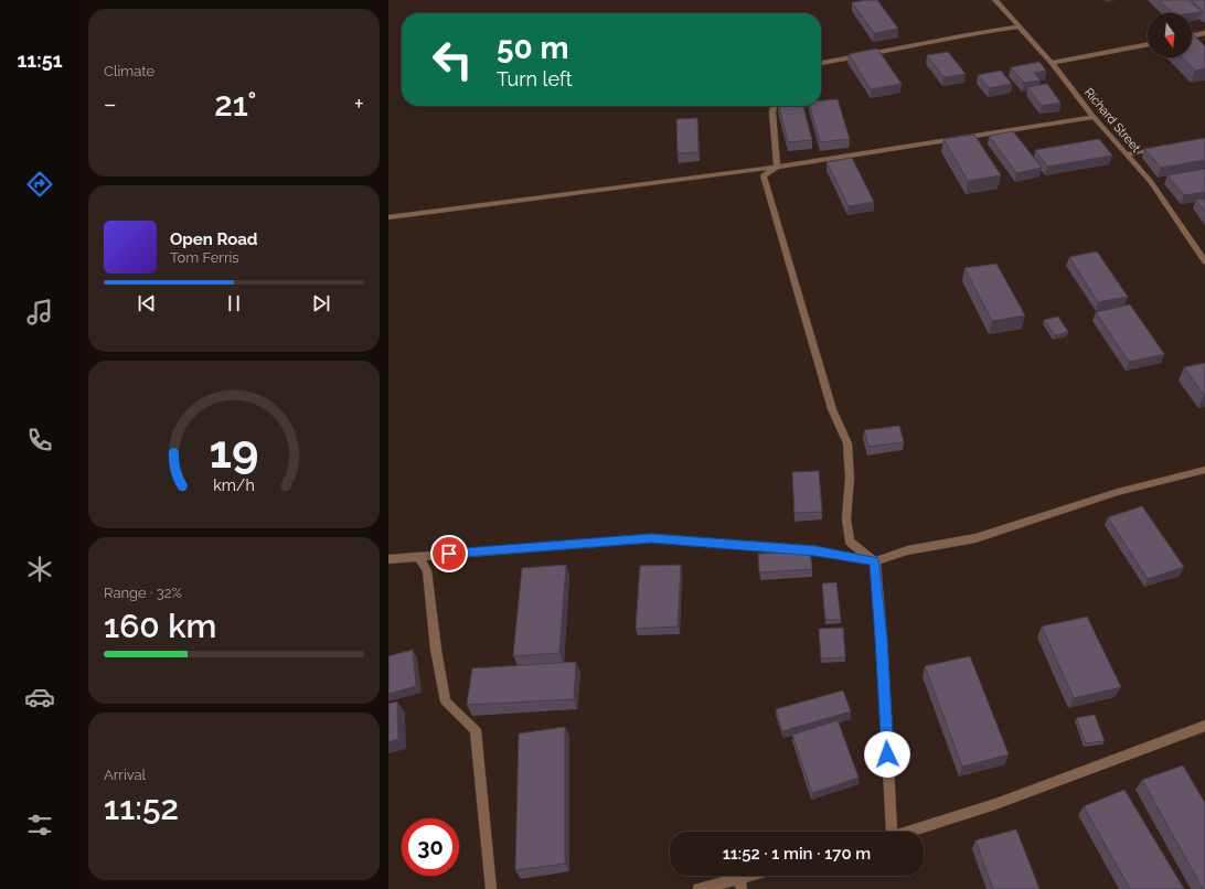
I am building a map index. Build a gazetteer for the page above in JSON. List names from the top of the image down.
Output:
{
  "streets": {
    "street": ["Richard Street"]
  },
  "north": "bottom",
  "page": {
    "tabs": "11:51",
    "tile": [
      "Climate",
      ["Range · 32%", "160 km"],
      ["Arrival", "11:52"]
    ],
    "turn": ["50 m", "Turn left"],
    "heat": ["−", "21°", "+"],
    "song": ["Open Road", "Tom Ferris"],
    "limit": "30",
    "trip": "11:52 · 1 min · 170 m",
    "gauge": ["19", "km/h"]
  }
}
